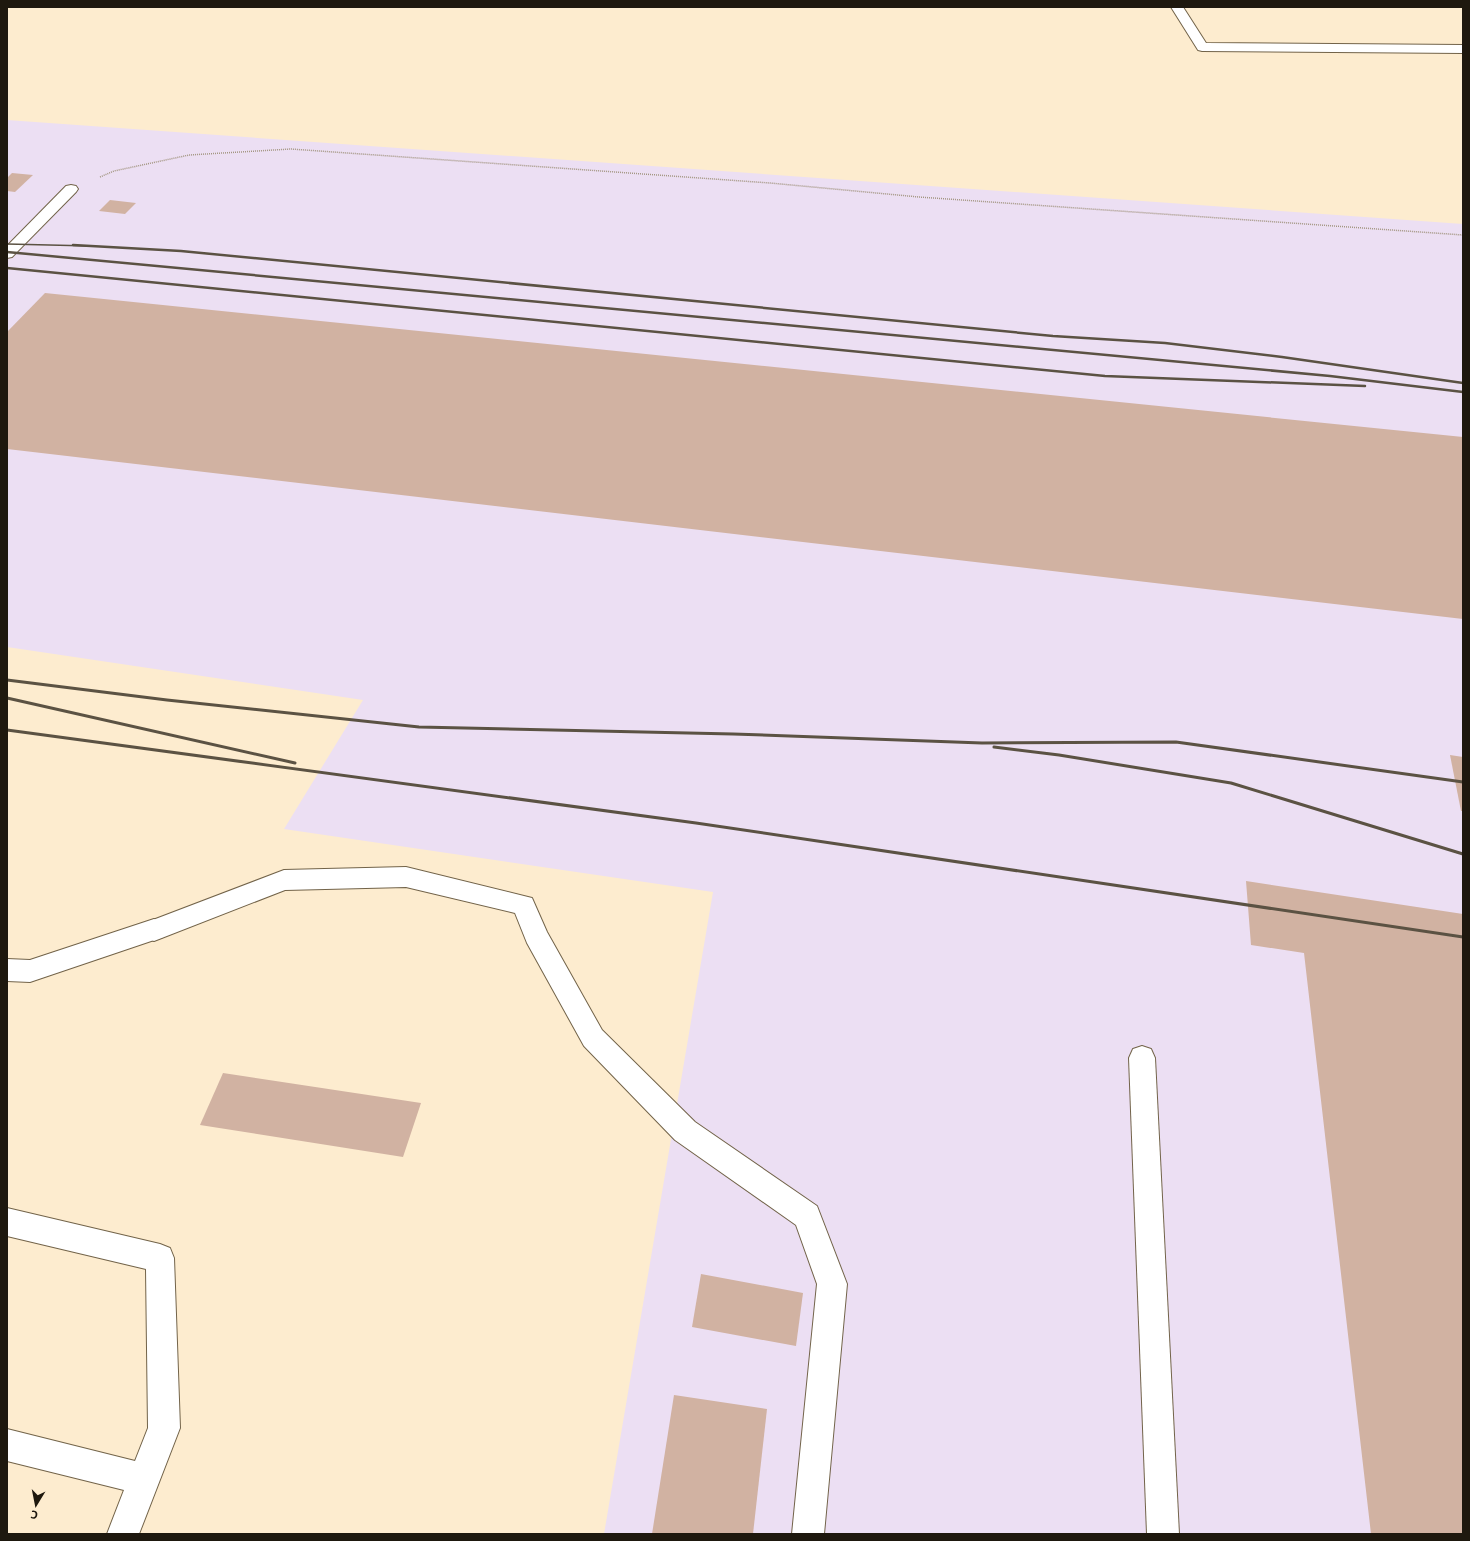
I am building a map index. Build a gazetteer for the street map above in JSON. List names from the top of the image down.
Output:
{
  "north": "bottom"
}
